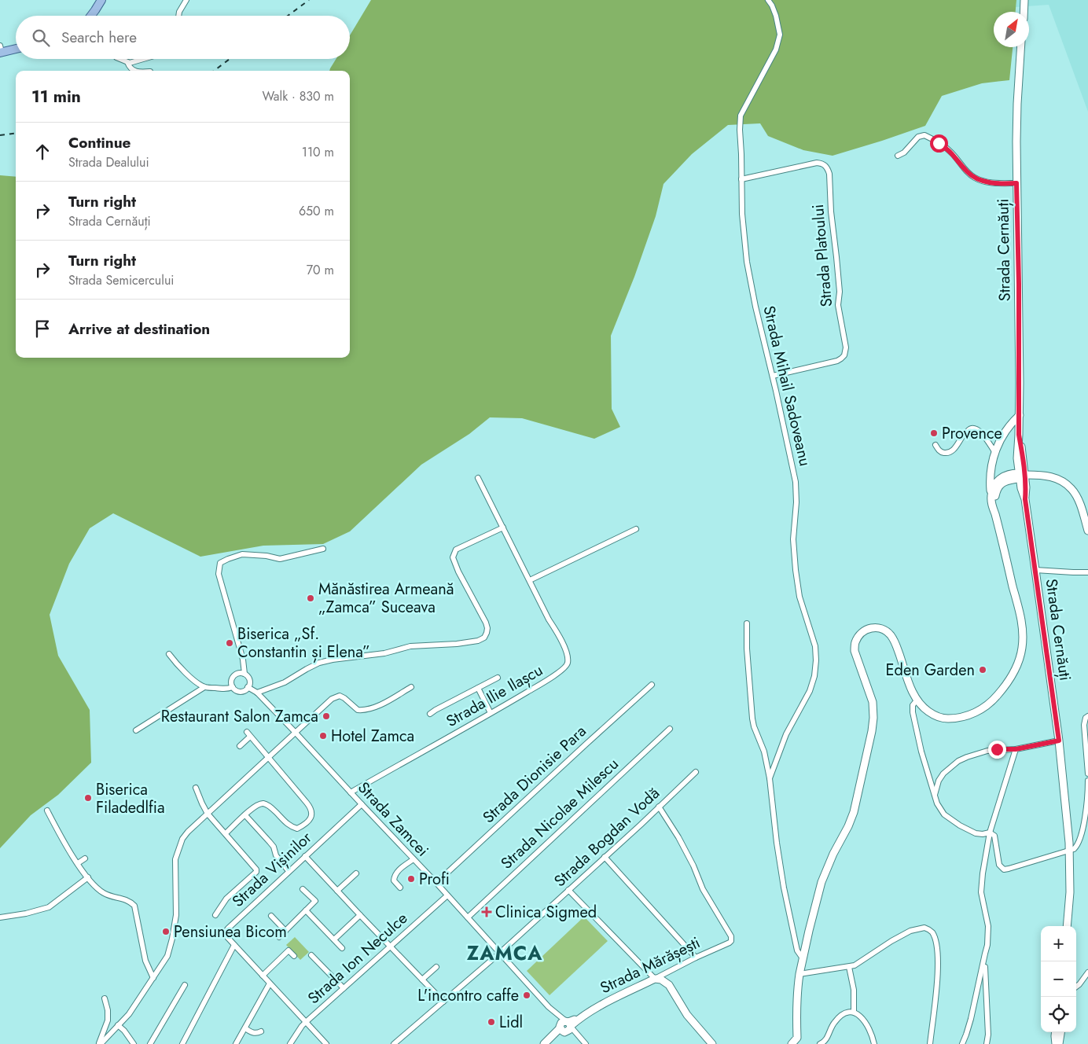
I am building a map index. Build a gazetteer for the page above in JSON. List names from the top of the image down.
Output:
{
  "streets": {
    "street": [
      "Strada Cernăuți",
      "Strada Platoului",
      "Strada Mihail Sadoveanu",
      "Strada Ilie Ilașcu",
      "Strada Dionisie Para",
      "Strada Nicolae Milescu",
      "Strada Zamcei",
      "Strada Bogdan Vodă",
      "Strada Vișinilor",
      "Strada Ion Neculce",
      "Strada Mărășești"
    ]
  },
  "crossings": [
    ["Strada Platoului", "Strada Mihail Sadoveanu"],
    ["Strada Ilie Ilașcu", "Strada Zamcei"],
    ["Strada Dionisie Para", "Strada Zamcei"],
    ["Strada Nicolae Milescu", "Strada Zamcei"],
    ["Strada Zamcei", "Strada Bogdan Vodă"],
    ["Strada Zamcei", "Strada Vișinilor"],
    ["Strada Zamcei", "Strada Ion Neculce"],
    ["Strada Zamcei", "Strada Mărășești"],
    ["Strada Bogdan Vodă", "Strada Mărășești"],
    ["Strada Vișinilor", "Strada Ion Neculce"]
  ],
  "districts": ["ZAMCA"],
  "places": {
    "other": [
      "Provence",
      "Mănăstirea Armeană „Zamca” Suceava",
      "Biserica „Sf. Constantin și Elena”",
      "Eden Garden",
      "Restaurant Salon Zamca",
      "Hotel Zamca",
      "Biserica Filadedlfia",
      "Profi",
      "Pensiunea Bicom",
      "L'incontro caffe",
      "Lidl"
    ],
    "health": ["Clinica Sigmed"]
  },
  "north": "top right",
  "page": {
    "search": "Search here",
    "heading": ["11 min", "Walk · 830 m"],
    "list": [
      ["Continue", "Strada Dealului", "110 m"],
      ["Turn right", "Strada Cernăuți", "650 m"],
      ["Turn right", "Strada Semicercului", "70 m"],
      "Arrive at destination"
    ],
    "map_buttons": ["+", "−"]
  }
}
